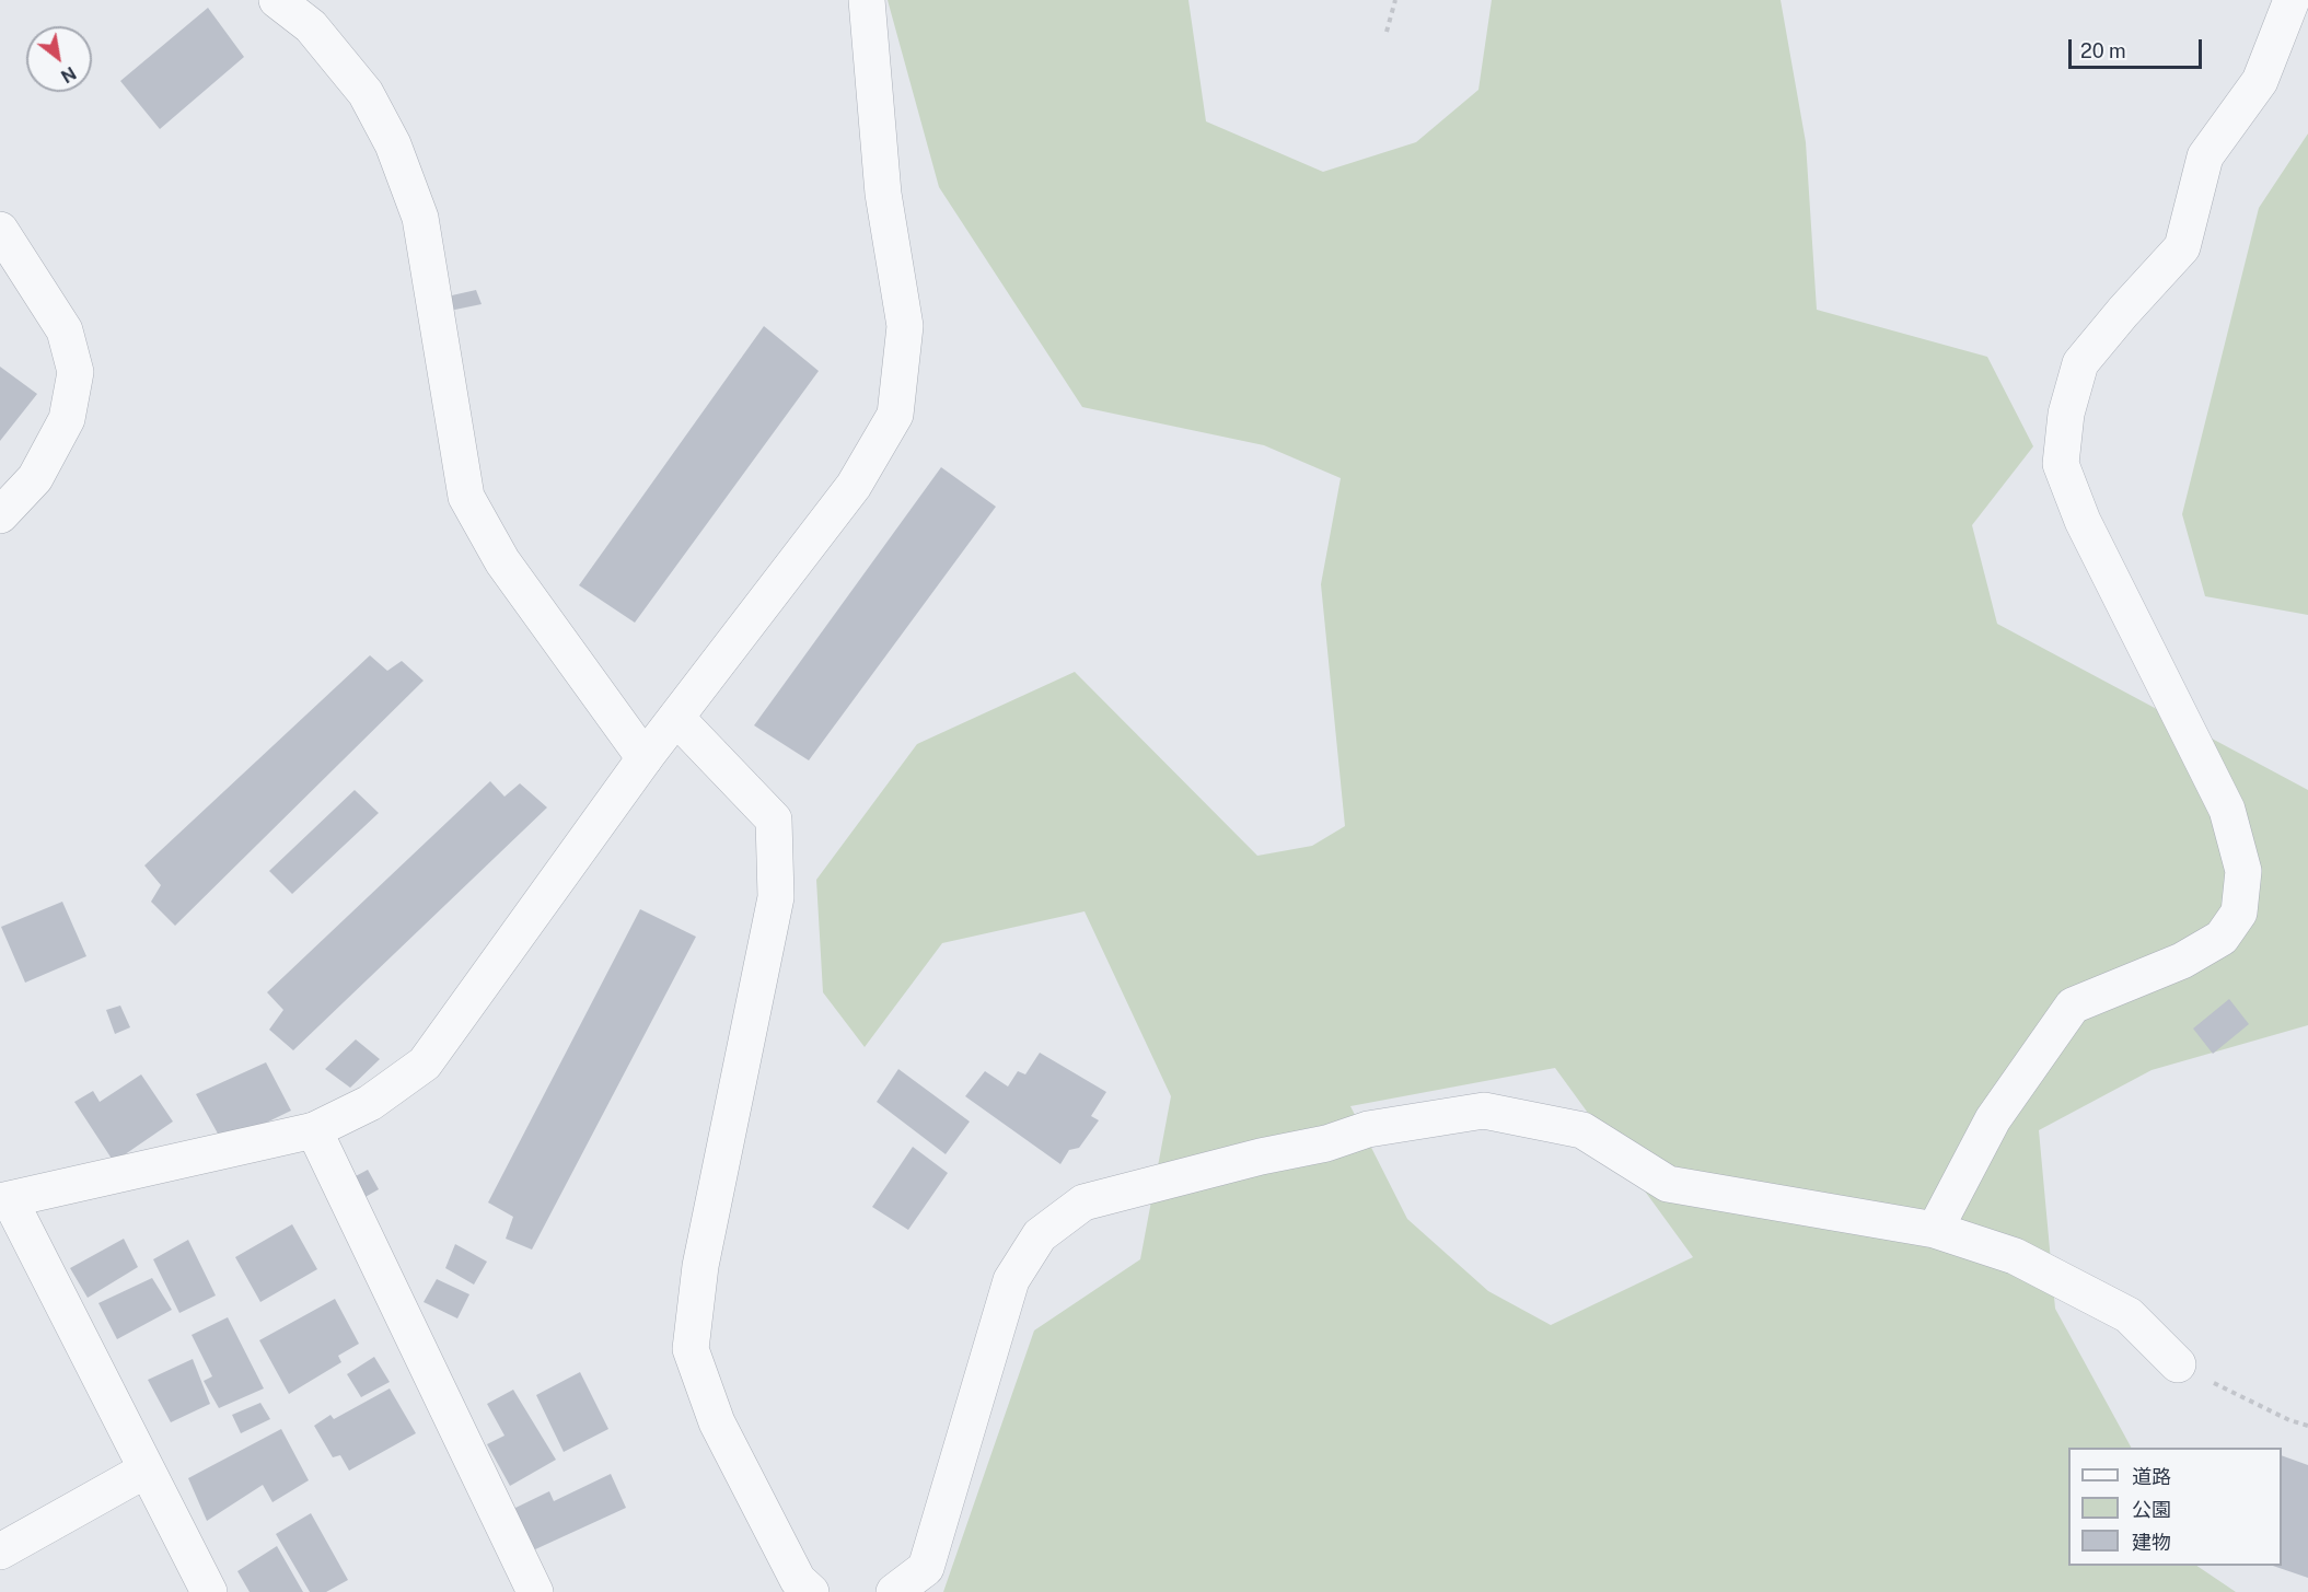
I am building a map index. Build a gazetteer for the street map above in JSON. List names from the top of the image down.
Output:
{
  "legend": ["道路", "公園", "建物"],
  "scale_bar": "20 m",
  "north": "bottom right"
}
